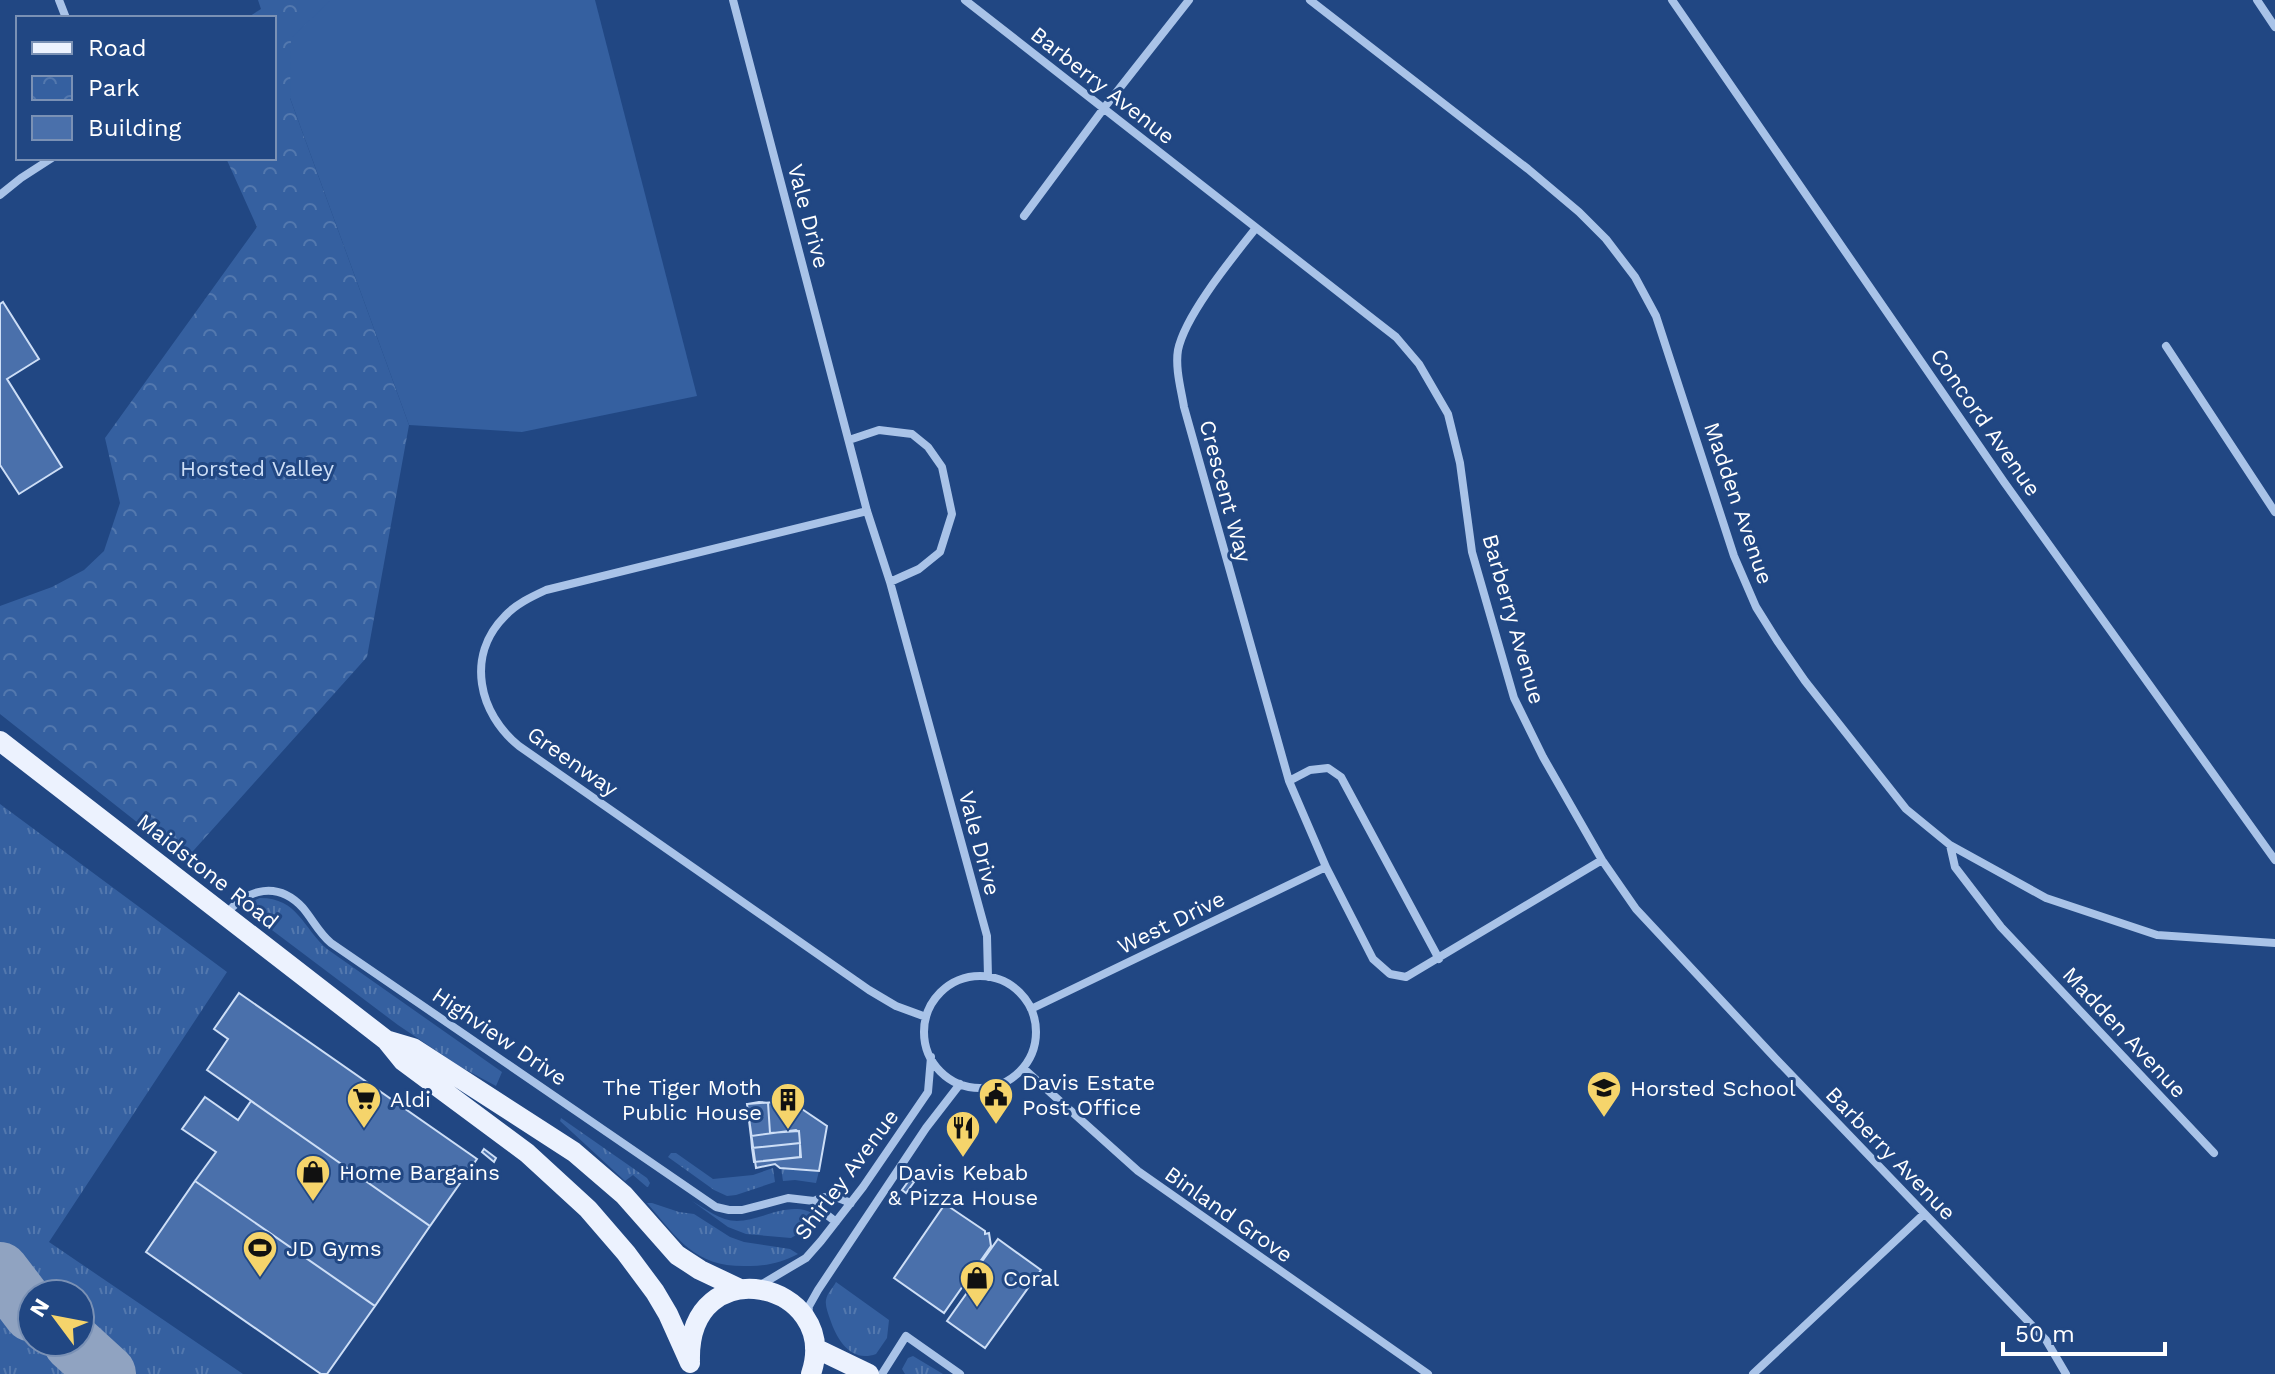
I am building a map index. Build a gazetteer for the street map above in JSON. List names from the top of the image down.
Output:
{
  "streets": {
    "main road": ["Maidstone Road"],
    "street": [
      "Barberry Avenue",
      "Vale Drive",
      "Concord Avenue",
      "Crescent Way",
      "Madden Avenue",
      "Greenway",
      "West Drive",
      "Highview Drive",
      "Shirley Avenue",
      "Binland Grove"
    ]
  },
  "crossings": [
    ["Barberry Avenue", "Crescent Way"],
    ["Vale Drive", "Greenway"],
    ["Vale Drive", "West Drive"],
    ["Vale Drive", "Shirley Avenue"],
    ["Vale Drive", "Binland Grove"],
    ["Crescent Way", "West Drive"],
    ["Greenway", "West Drive"],
    ["Greenway", "Shirley Avenue"],
    ["Greenway", "Binland Grove"],
    ["Maidstone Road", "Highview Drive"],
    ["Maidstone Road", "Shirley Avenue"],
    ["West Drive", "Shirley Avenue"],
    ["West Drive", "Binland Grove"],
    ["Highview Drive", "Shirley Avenue"],
    ["Shirley Avenue", "Binland Grove"]
  ],
  "parks": ["Horsted Valley"],
  "places": {
    "school or university": ["Horsted School"],
    "public building": ["Davis Estate Post Office"],
    "supermarket": ["Aldi"],
    "building": ["The Tiger Moth Public House"],
    "restaurant": ["Davis Kebab & Pizza House"],
    "shop": ["Home Bargains", "Coral"],
    "sports": ["JD Gyms"]
  },
  "legend": ["Road", "Park", "Building"],
  "scale_bar": "50 m",
  "north": "top left"
}
